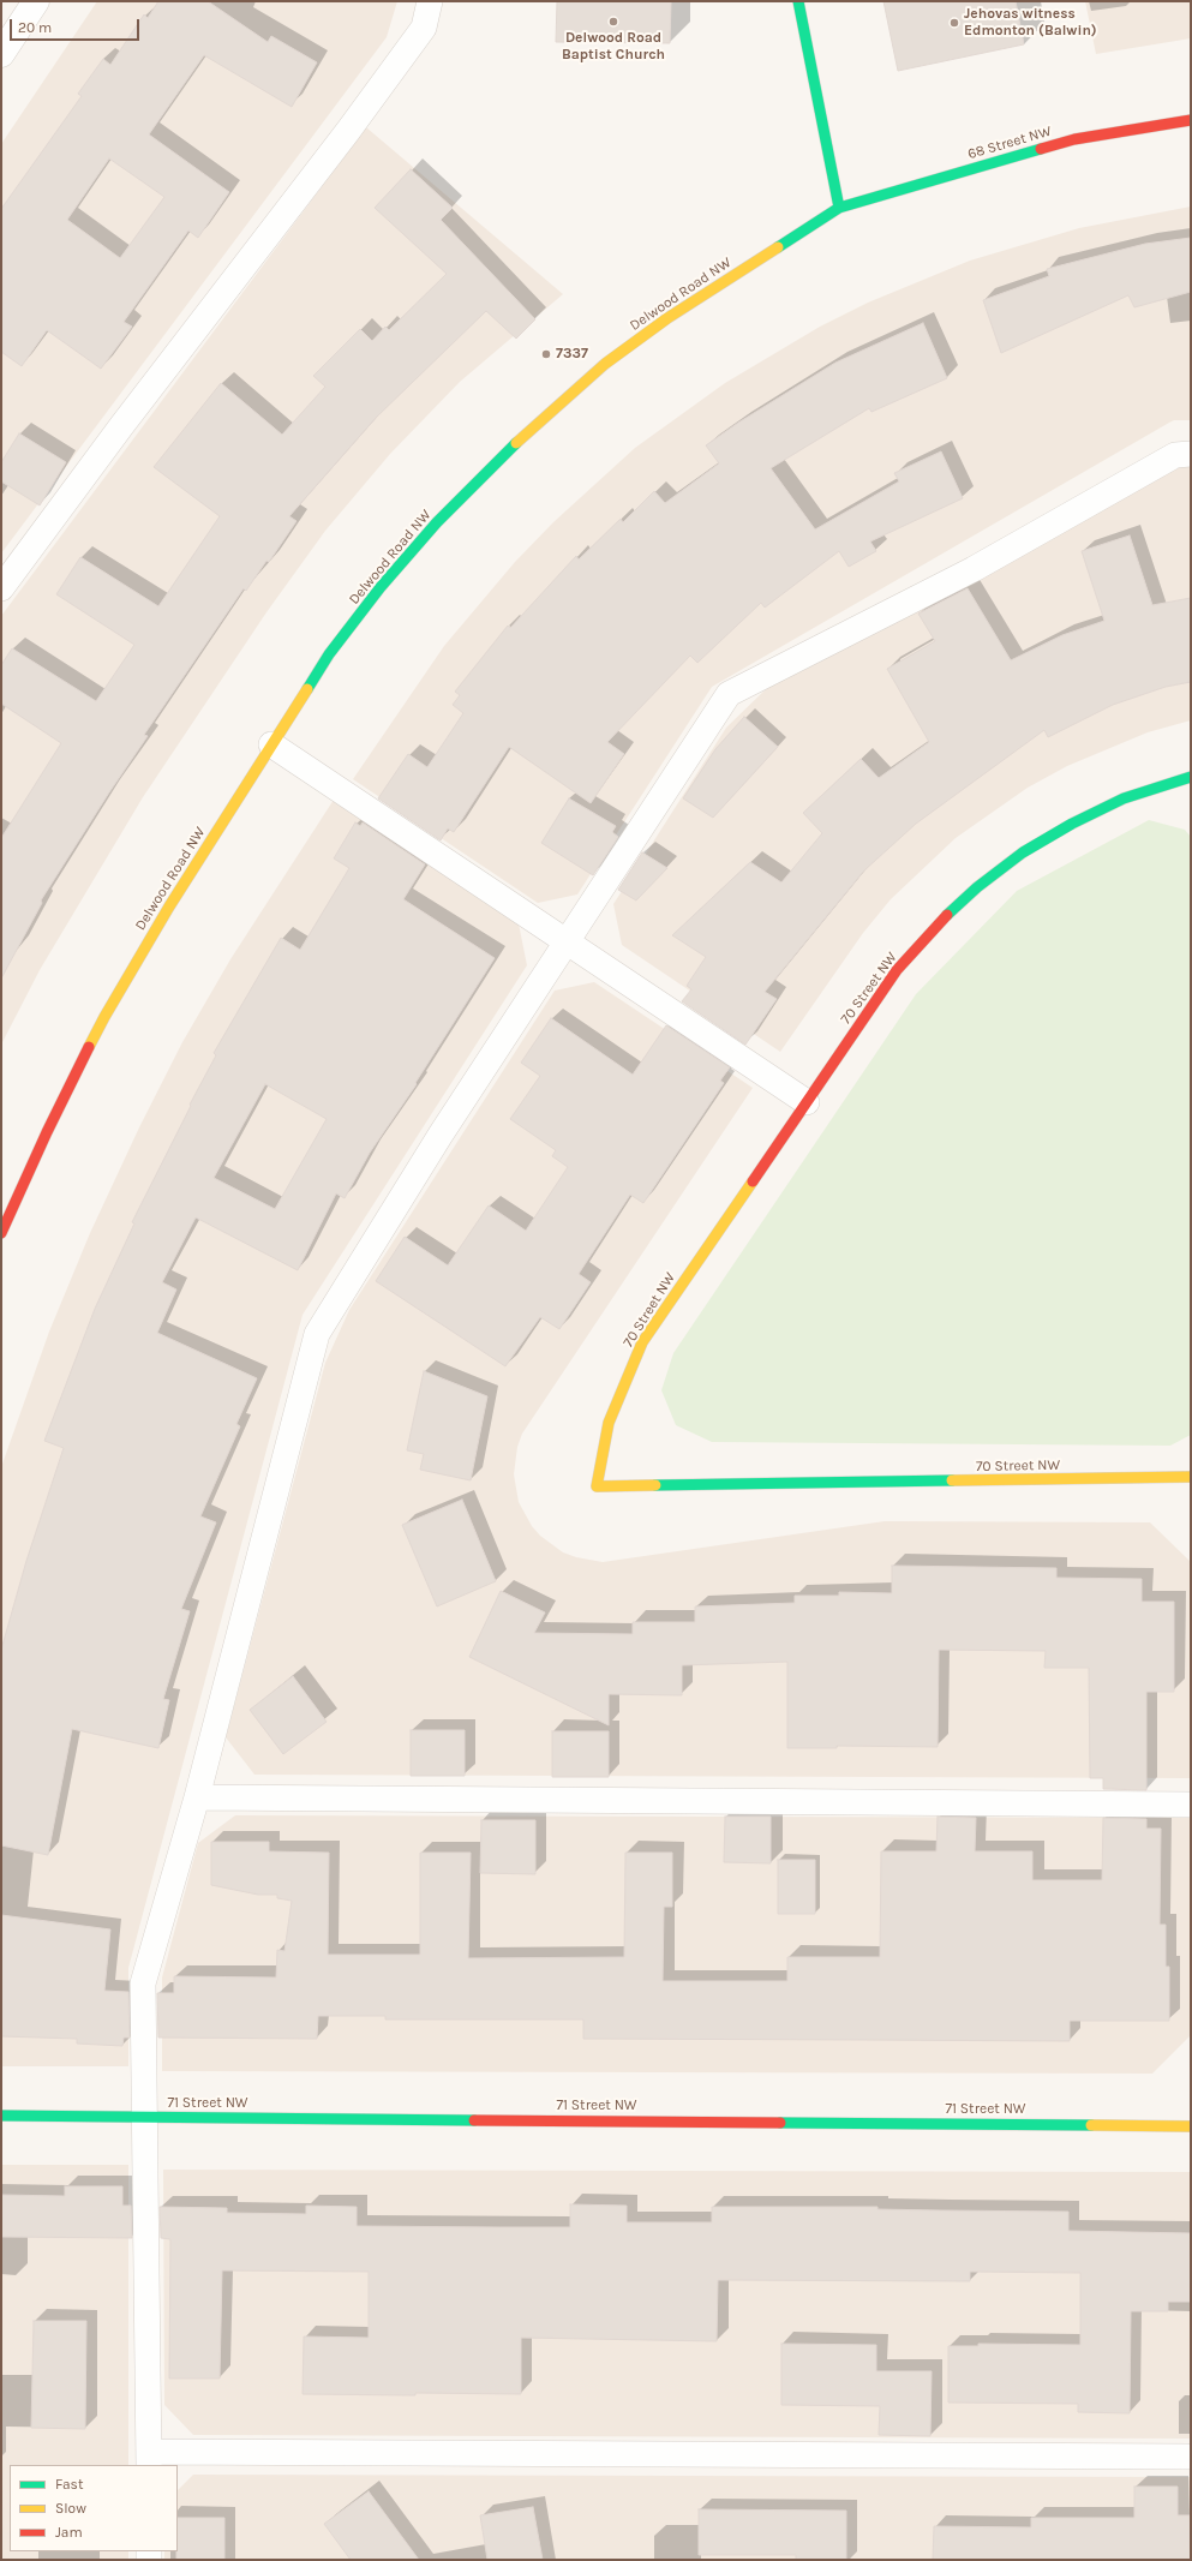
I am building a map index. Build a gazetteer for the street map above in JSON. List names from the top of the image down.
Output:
{
  "streets": {
    "street": [
      "68 Street NW",
      "Delwood Road NW",
      "70 Street NW",
      "71 Street NW"
    ]
  },
  "crossings": [
    ["68 Street NW", "Delwood Road NW"]
  ],
  "places": ["Delwood Road Baptist Church", "Jehovas witness Edmonton (Balwin)", "7337"],
  "legend": ["Fast", "Slow", "Jam"],
  "scale_bar": "20 m"
}
